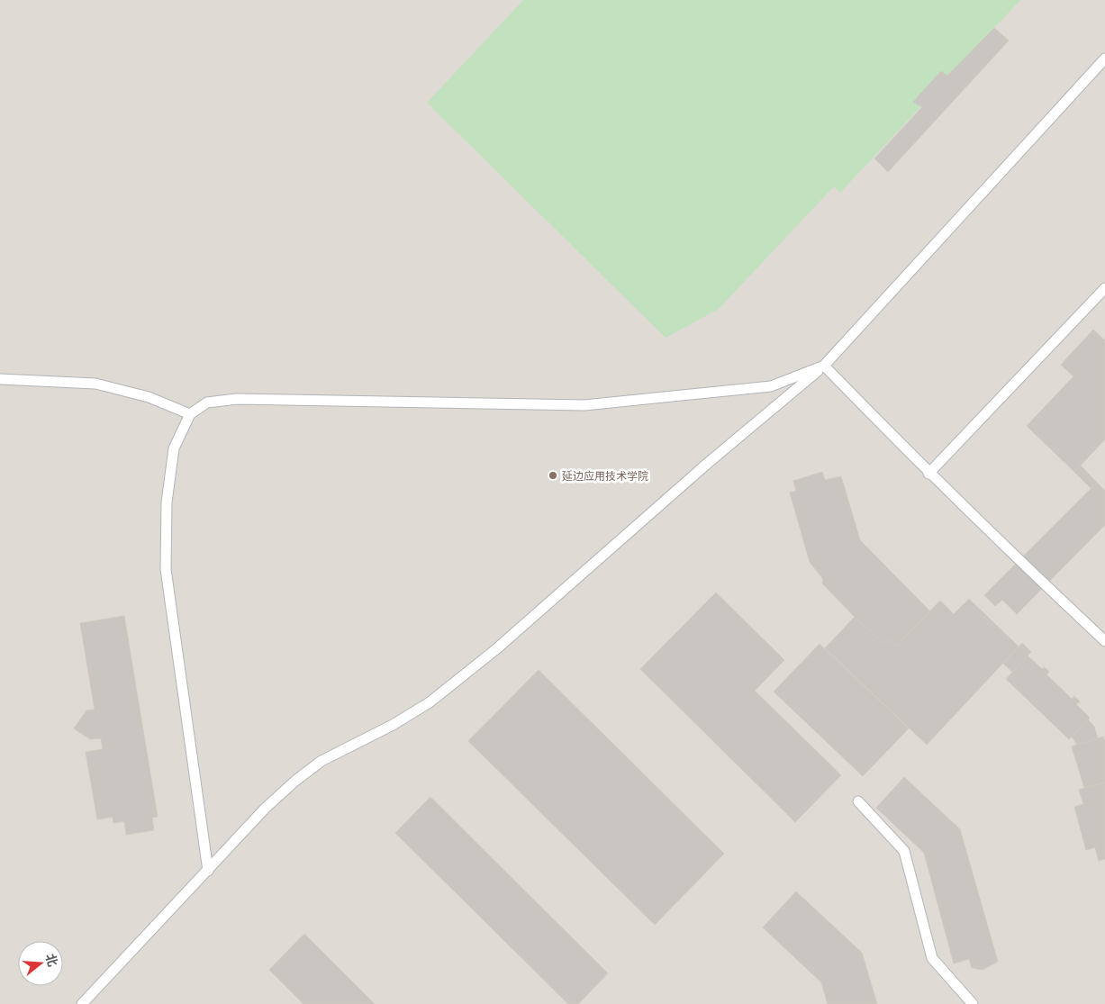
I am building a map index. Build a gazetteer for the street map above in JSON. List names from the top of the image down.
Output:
{
  "places": ["延边应用技术学院"],
  "north": "right"
}
